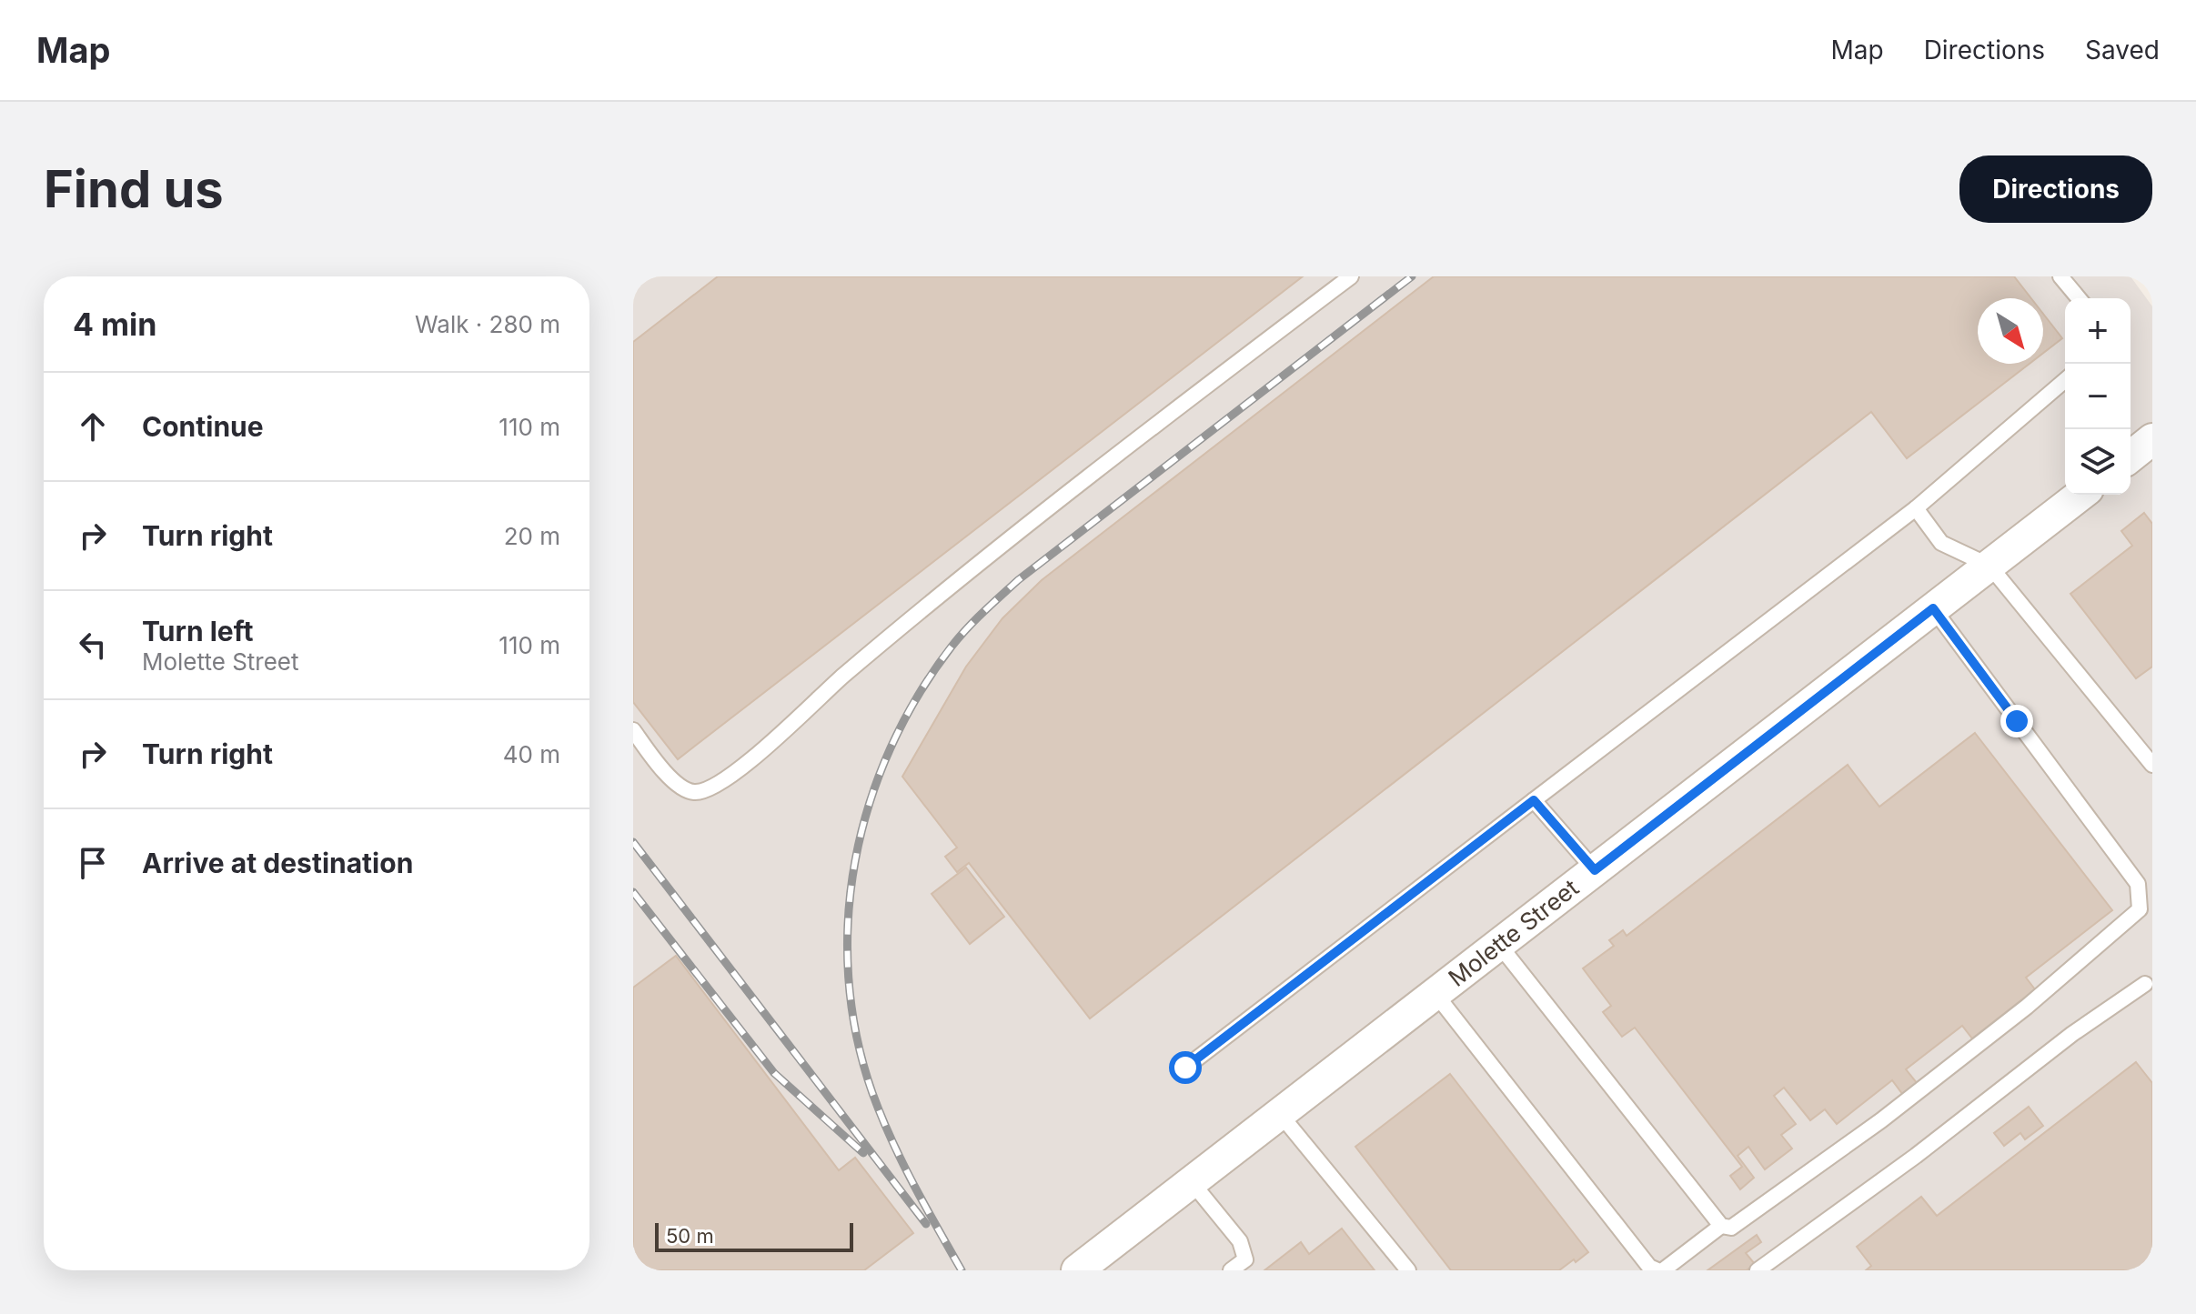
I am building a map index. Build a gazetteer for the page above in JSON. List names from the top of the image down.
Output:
{
  "streets": {
    "street": ["Molette Street"]
  },
  "scale_bar": "50 m",
  "north": "bottom right",
  "page": {
    "header": "Map",
    "nav": ["Map", "Directions", "Saved"],
    "buttons": "Directions",
    "title": "Find us",
    "heading": ["4 min", "Walk · 280 m"],
    "map_buttons": ["+", "−"],
    "list": [
      ["Continue", "110 m"],
      ["Turn right", "20 m"],
      ["Turn left", "Molette Street", "110 m"],
      ["Turn right", "40 m"],
      "Arrive at destination"
    ],
    "scale": "50 m"
  }
}
